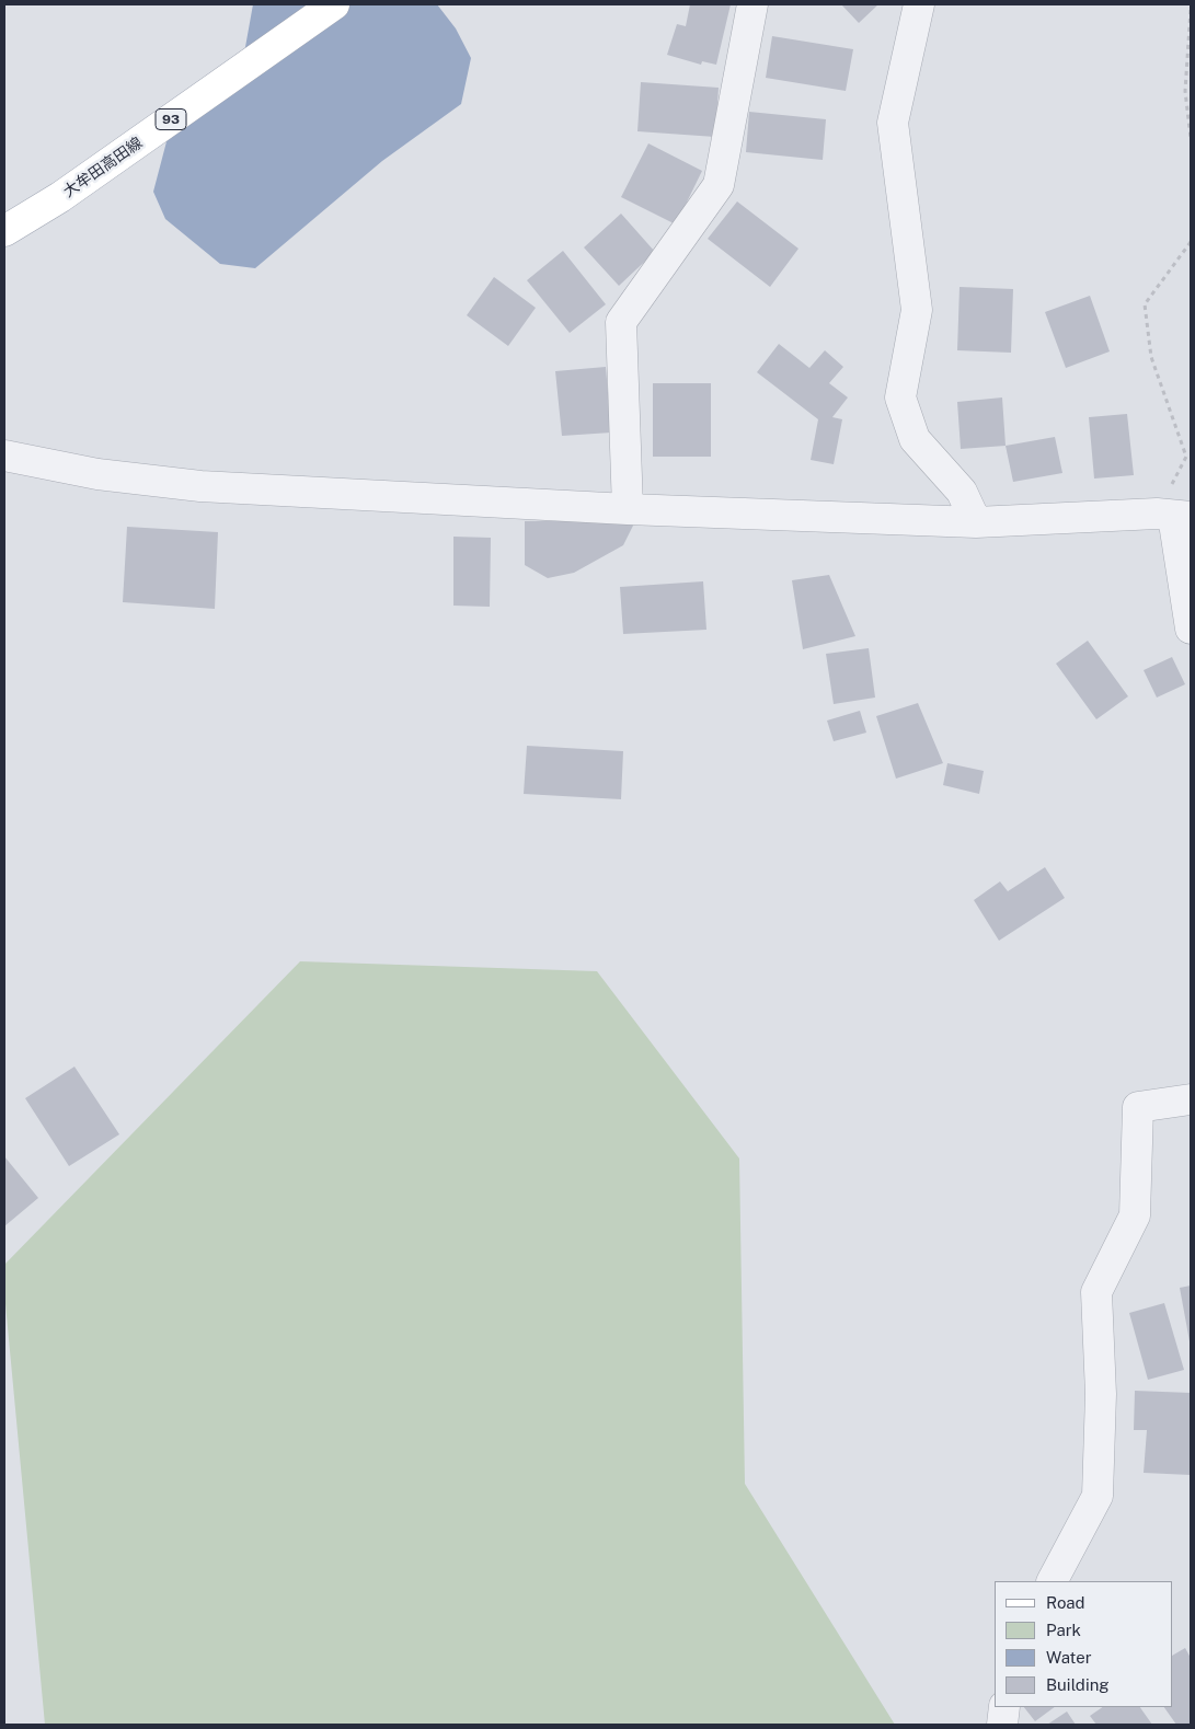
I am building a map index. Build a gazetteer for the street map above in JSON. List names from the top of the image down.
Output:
{
  "streets": {
    "main road": ["93", "大牟田高田線"]
  },
  "legend": [
    "Road",
    "Park",
    "Water",
    "Building"
  ]
}
